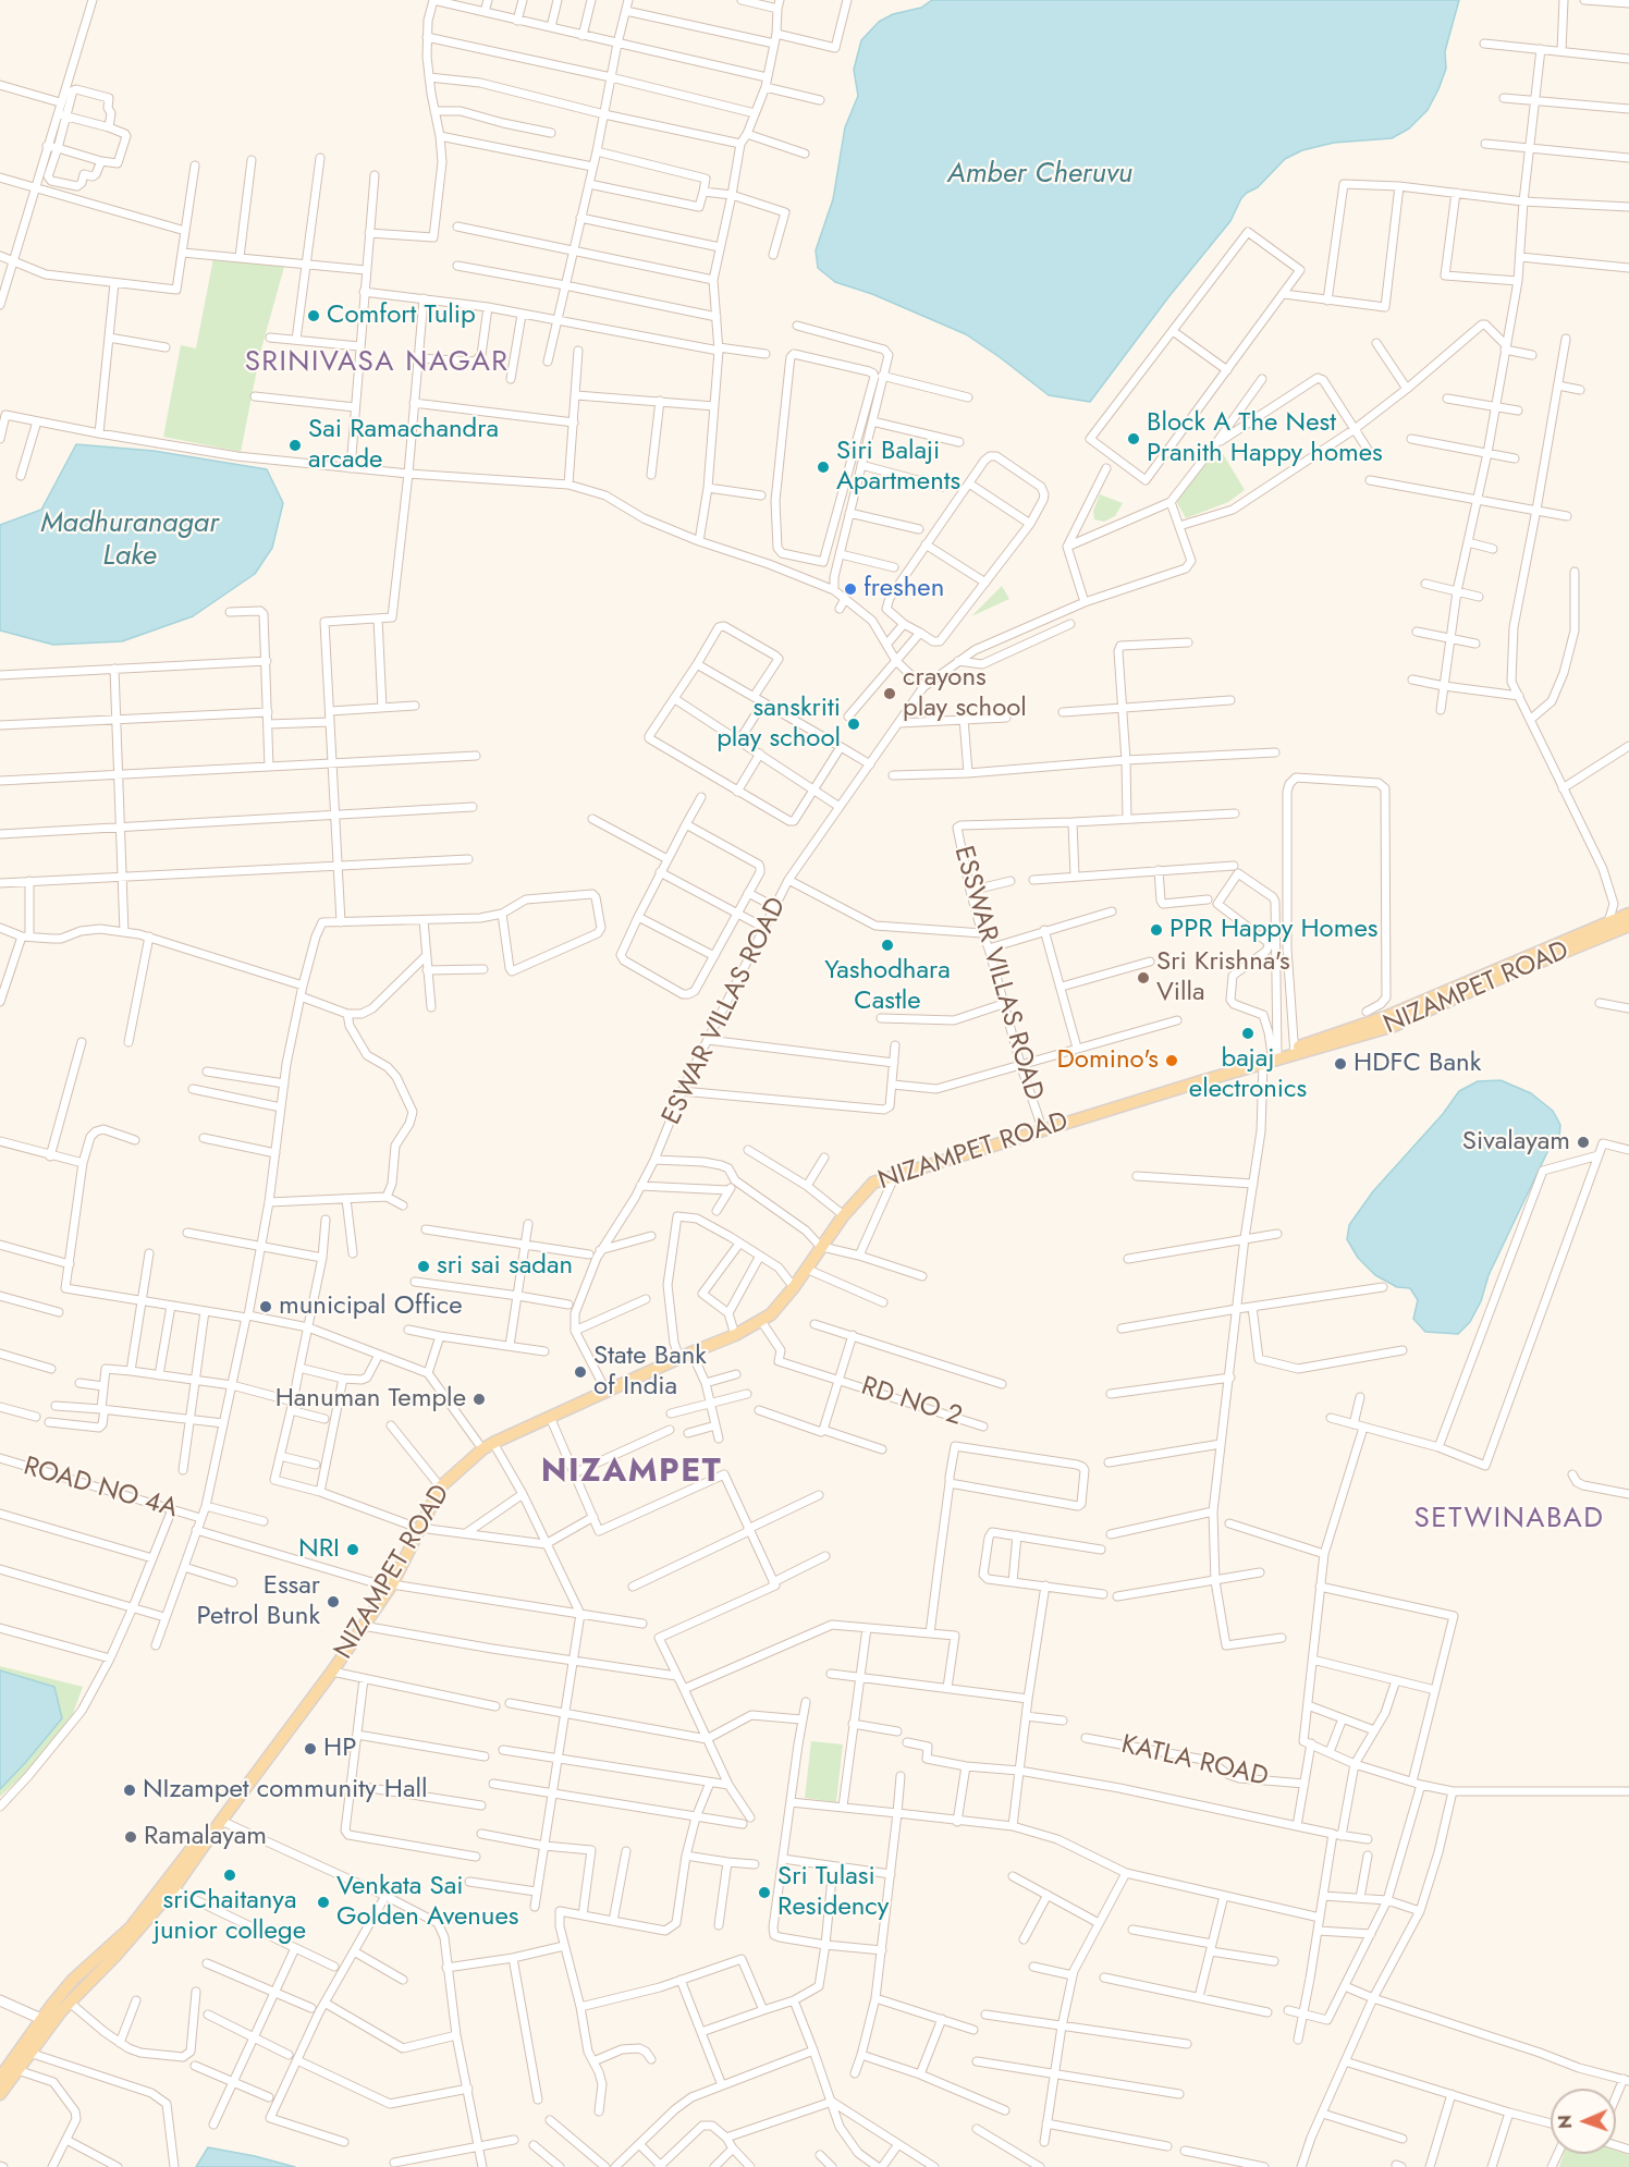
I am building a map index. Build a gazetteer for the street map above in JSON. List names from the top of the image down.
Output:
{
  "streets": {
    "main road": ["NIZAMPET ROAD"],
    "street": [
      "ESSWAR VILLAS ROAD",
      "ESWAR VILLAS ROAD",
      "RD NO 2",
      "ROAD NO 4A",
      "KATLA ROAD"
    ]
  },
  "crossings": [
    ["ESSWAR VILLAS ROAD", "NIZAMPET ROAD"],
    ["NIZAMPET ROAD", "RD NO 2"]
  ],
  "districts": ["SRINIVASA NAGAR", "NIZAMPET", "SETWINABAD"],
  "water": ["Amber Cheruvu", "Madhuranagar Lake"],
  "places": [
    "Comfort Tulip",
    "Block A The Nest Pranith Happy homes",
    "Sai Ramachandra arcade",
    "Siri Balaji Apartments",
    "freshen",
    "crayons play school",
    "sanskriti play school",
    "PPR Happy Homes",
    "Yashodhara Castle",
    "Sri Krishna's Villa",
    "bajaj electronics",
    "Domino's",
    "HDFC Bank",
    "Sivalayam",
    "sri sai sadan",
    "municipal Office",
    "State Bank of India",
    "Hanuman Temple",
    "NRI",
    "Essar Petrol Bunk",
    "HP",
    "NIzampet community Hall",
    "Ramalayam",
    "sriChaitanya junior college",
    "Sri Tulasi Residency",
    "Venkata Sai Golden Avenues"
  ],
  "north": "left"
}
